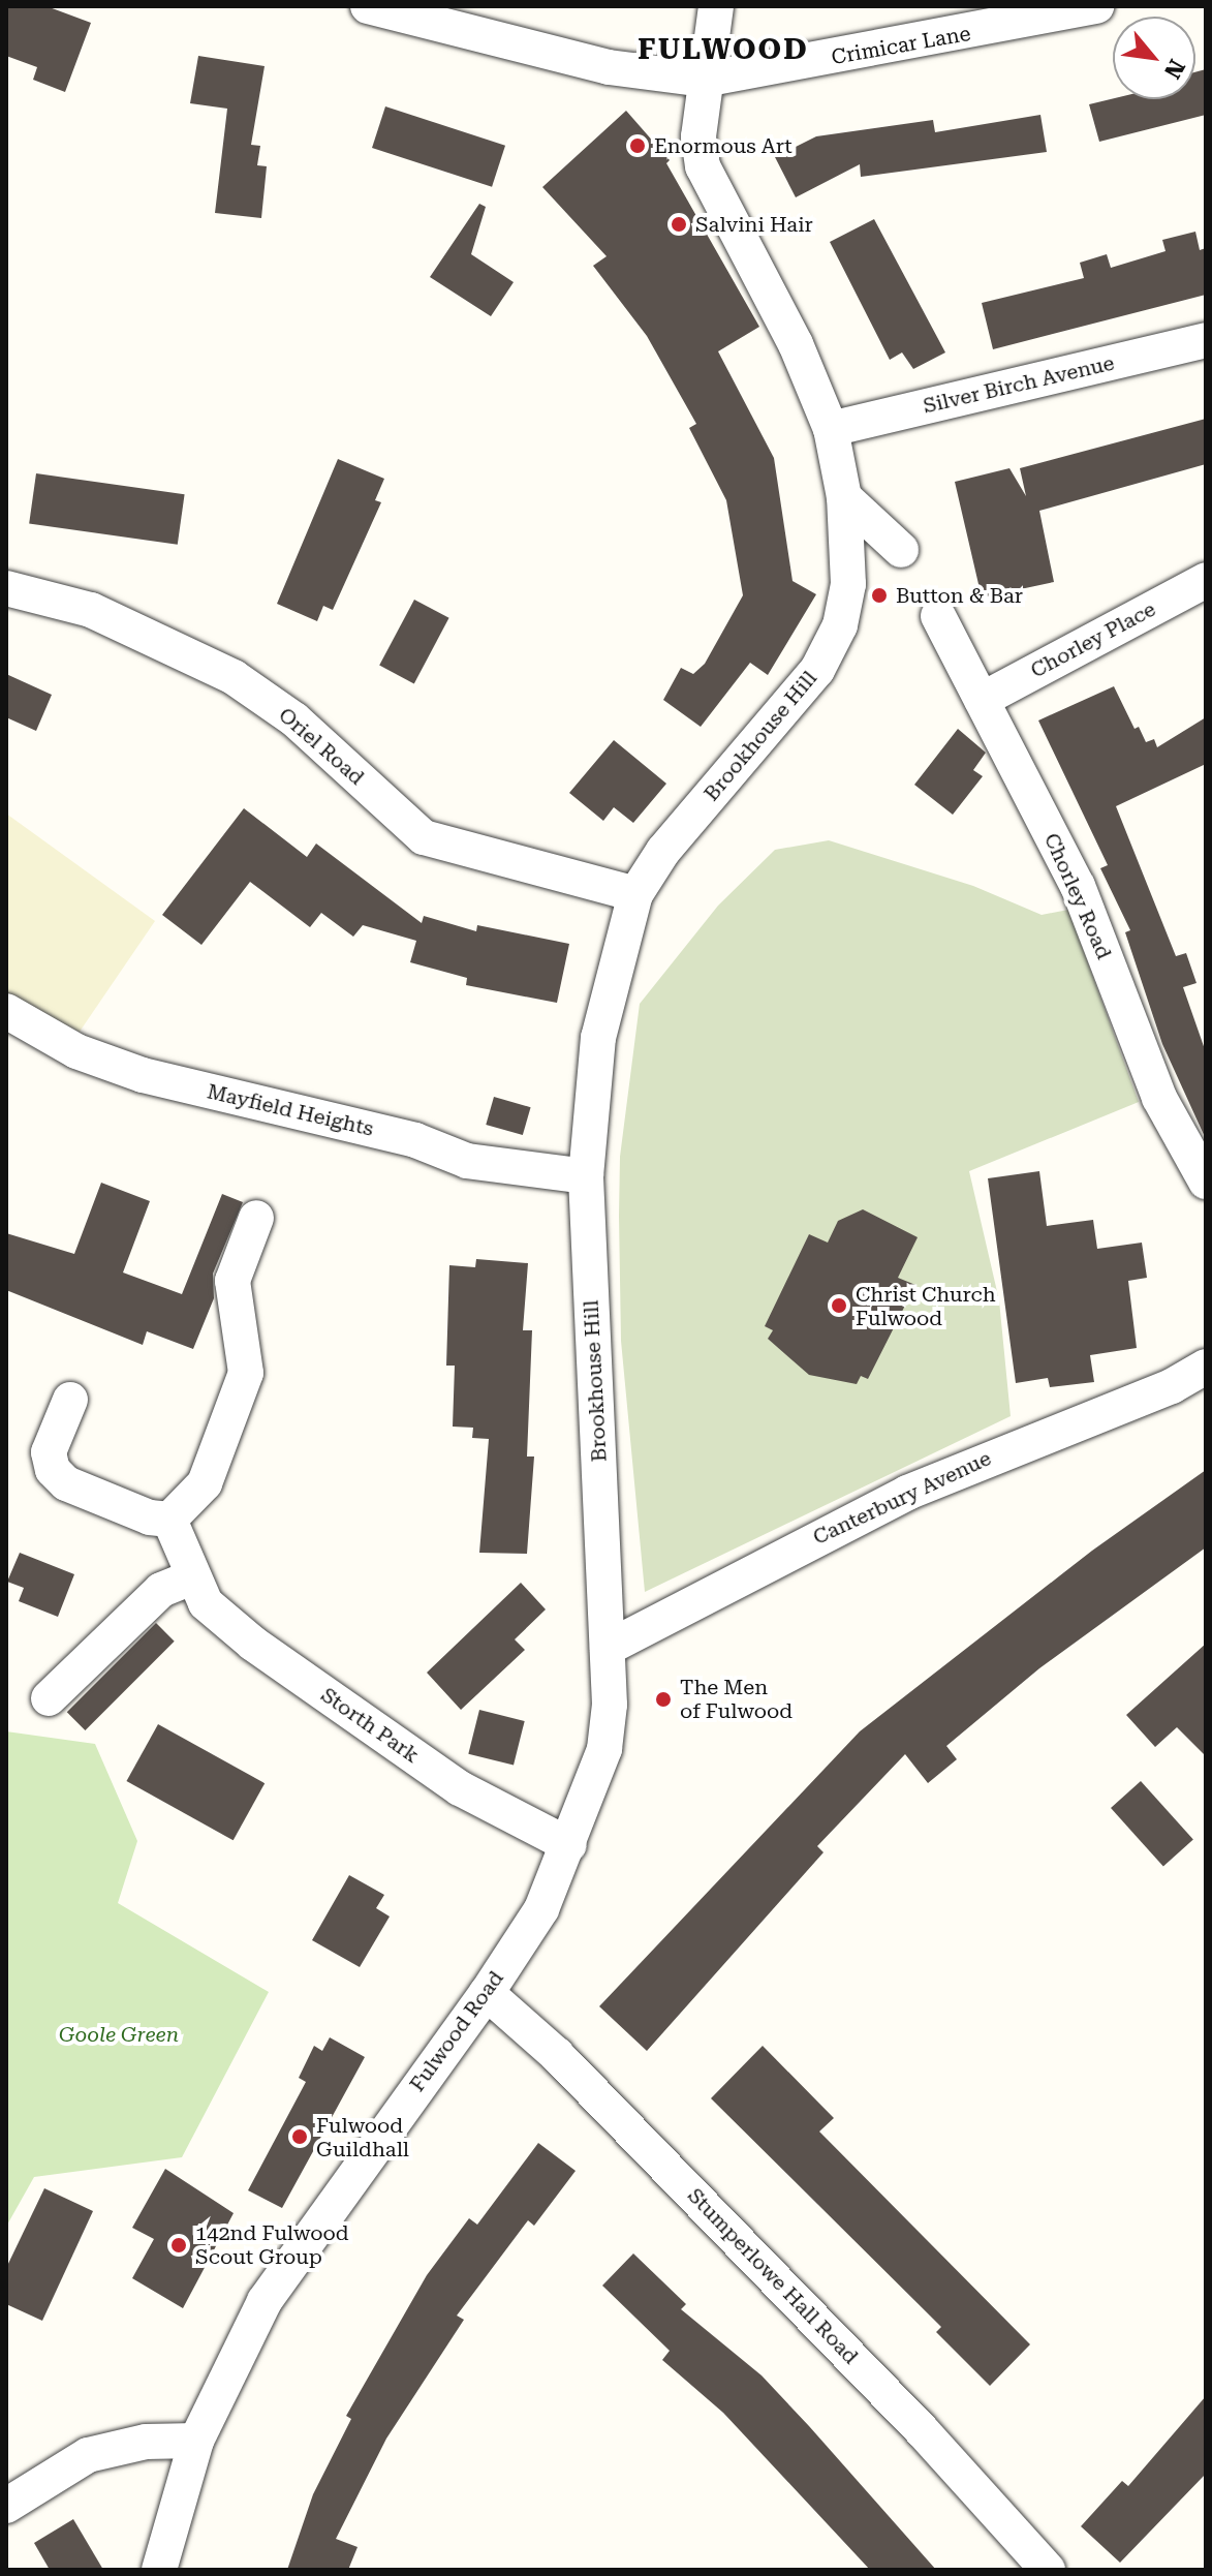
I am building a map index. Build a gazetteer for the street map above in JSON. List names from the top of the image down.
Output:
{
  "streets": {
    "street": [
      "Crimicar Lane",
      "Silver Birch Avenue",
      "Chorley Place",
      "Brookhouse Hill",
      "Oriel Road",
      "Chorley Road",
      "Mayfield Heights",
      "Canterbury Avenue",
      "Storth Park",
      "Fulwood Road",
      "Stumperlowe Hall Road"
    ]
  },
  "crossings": [
    ["Crimicar Lane", "Brookhouse Hill"],
    ["Silver Birch Avenue", "Brookhouse Hill"],
    ["Chorley Place", "Chorley Road"],
    ["Brookhouse Hill", "Oriel Road"],
    ["Brookhouse Hill", "Mayfield Heights"],
    ["Brookhouse Hill", "Canterbury Avenue"],
    ["Brookhouse Hill", "Fulwood Road"],
    ["Canterbury Avenue", "Fulwood Road"],
    ["Storth Park", "Fulwood Road"],
    ["Fulwood Road", "Stumperlowe Hall Road"]
  ],
  "districts": ["FULWOOD"],
  "parks": ["Goole Green"],
  "places": [
    "Enormous Art",
    "Salvini Hair",
    "Button & Bar",
    "Christ Church Fulwood",
    "The Men of Fulwood",
    "Fulwood Guildhall",
    "142nd Fulwood Scout Group"
  ],
  "north": "bottom right"
}
